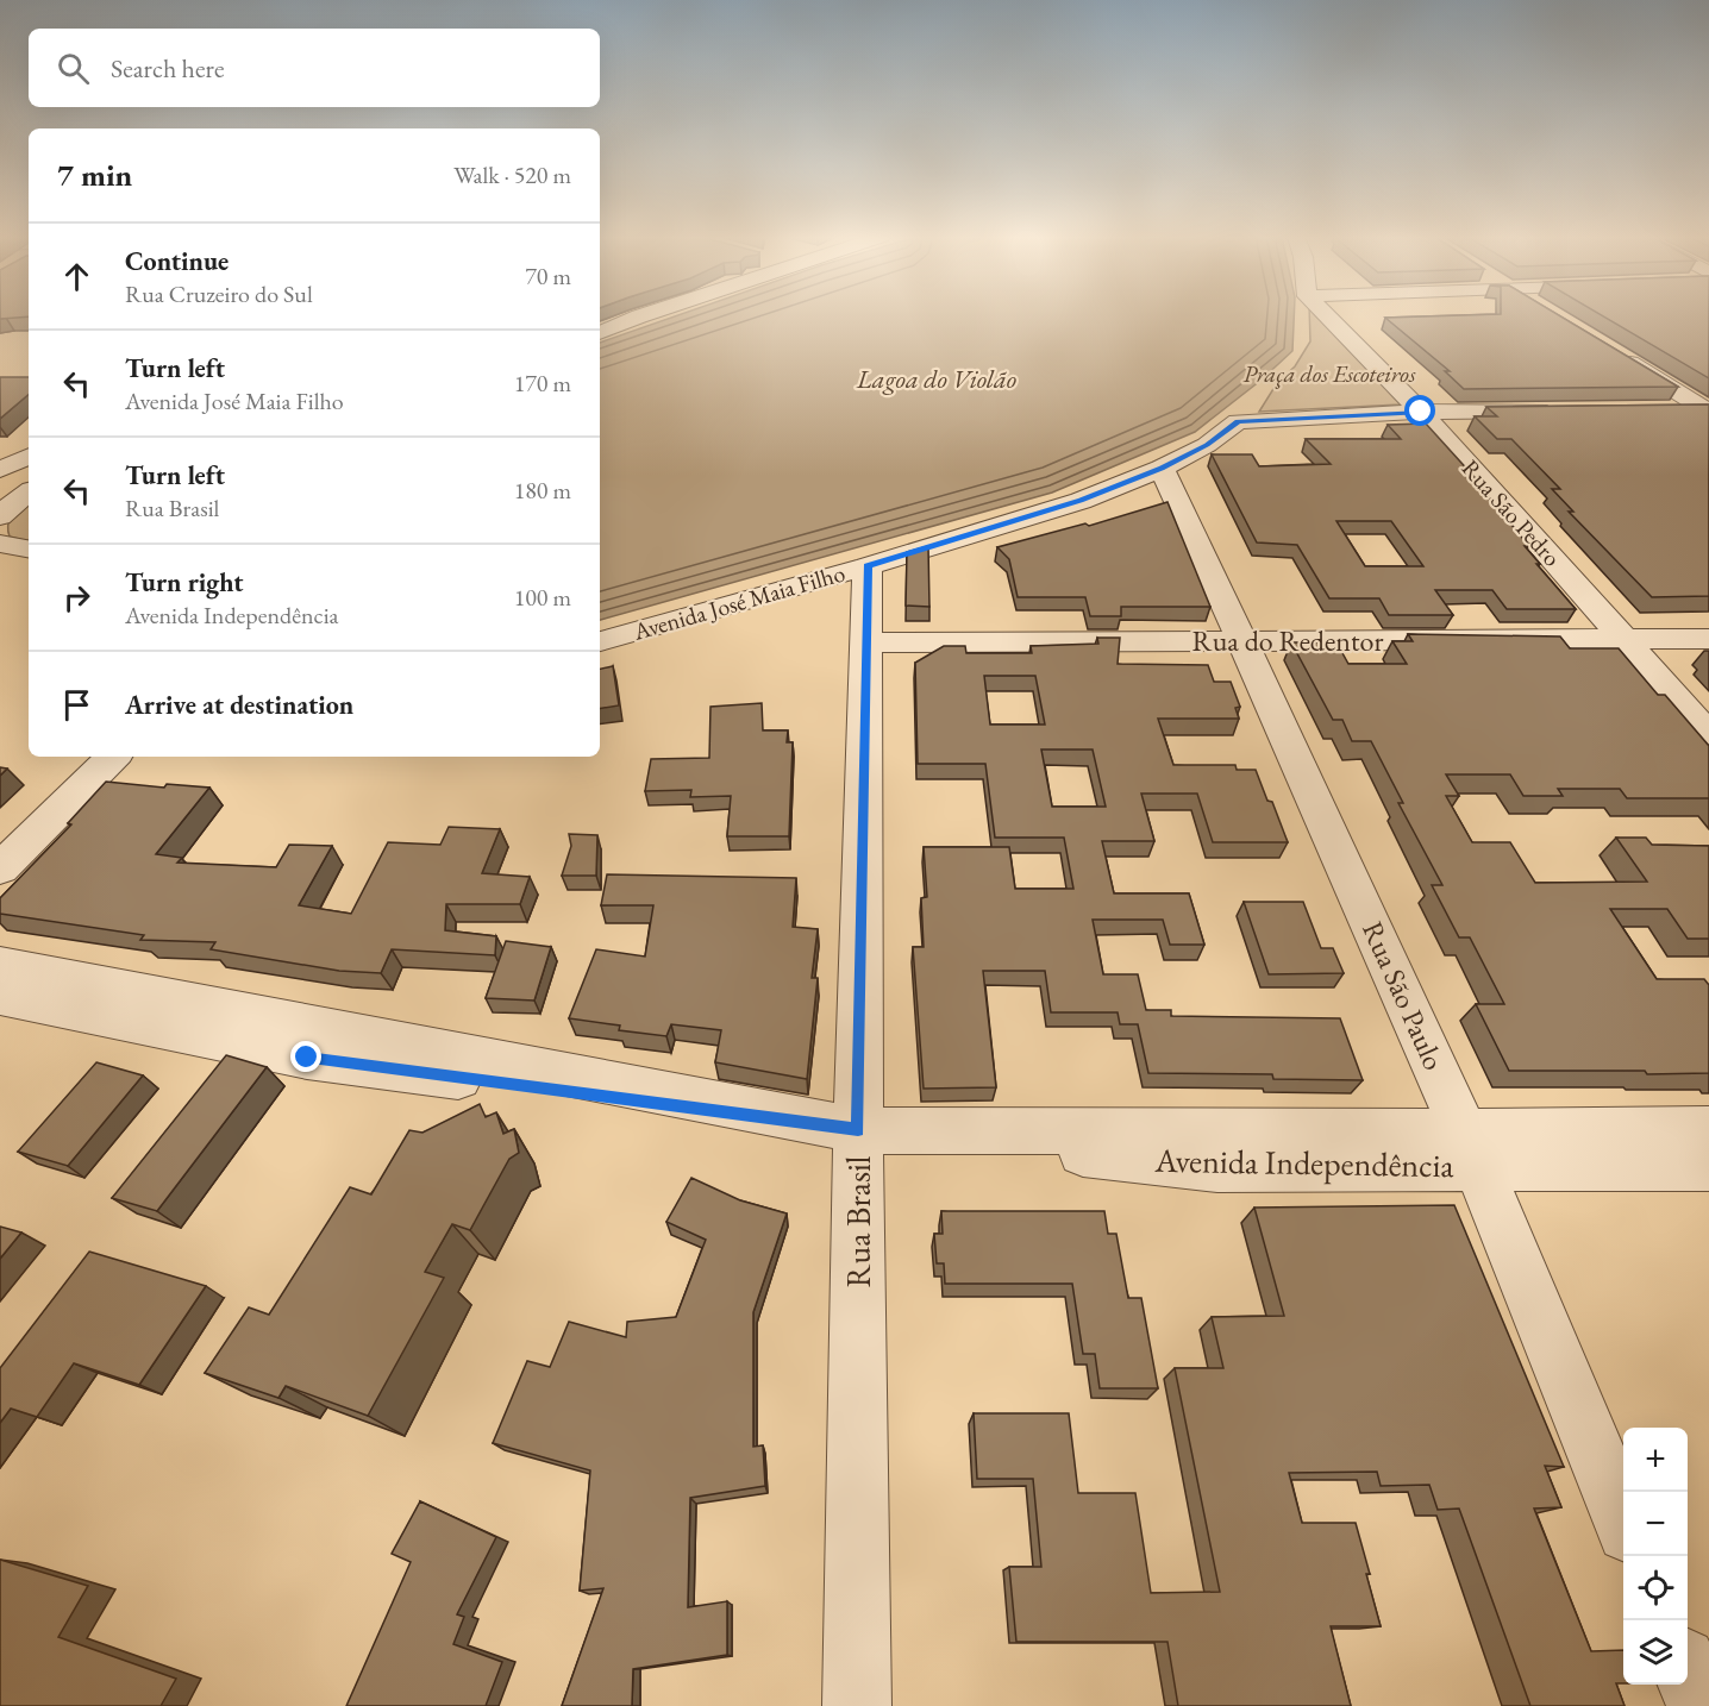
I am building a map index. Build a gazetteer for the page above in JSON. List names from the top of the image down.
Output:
{
  "streets": {
    "street": [
      "Rua São Pedro",
      "Avenida José Maia Filho",
      "Rua do Redentor",
      "Rua São Paulo",
      "Avenida Independência",
      "Rua Brasil"
    ]
  },
  "crossings": [
    ["Rua São Pedro", "Avenida José Maia Filho"],
    ["Rua São Pedro", "Rua do Redentor"],
    ["Avenida José Maia Filho", "Rua São Paulo"],
    ["Avenida José Maia Filho", "Rua Brasil"],
    ["Rua do Redentor", "Rua São Paulo"],
    ["Rua do Redentor", "Rua Brasil"],
    ["Rua São Paulo", "Avenida Independência"],
    ["Avenida Independência", "Rua Brasil"]
  ],
  "water": ["Lagoa do Violão"],
  "parks": ["Praça dos Escoteiros"],
  "page": {
    "search": "Search here",
    "heading": ["7 min", "Walk · 520 m"],
    "list": [
      ["Continue", "Rua Cruzeiro do Sul", "70 m"],
      ["Turn left", "Avenida José Maia Filho", "170 m"],
      ["Turn left", "Rua Brasil", "180 m"],
      ["Turn right", "Avenida Independência", "100 m"],
      "Arrive at destination"
    ],
    "map_buttons": ["+", "−"]
  }
}
